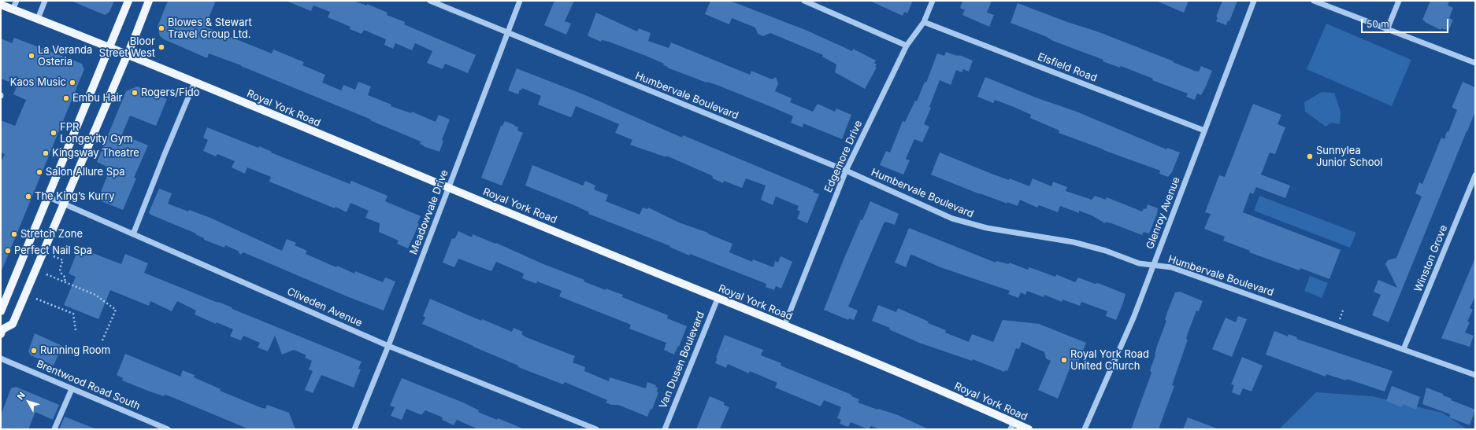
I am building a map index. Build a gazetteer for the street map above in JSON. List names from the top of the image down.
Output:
{
  "streets": {
    "main road": ["Royal York Road"],
    "street": [
      "Elsfield Road",
      "Humbervale Boulevard",
      "Edgemore Drive",
      "Meadowvale Drive",
      "Glenroy Avenue",
      "Winston Grove",
      "Cliveden Avenue",
      "Van Dusen Boulevard",
      "Brentwood Road South"
    ]
  },
  "crossings": [
    ["Elsfield Road", "Edgemore Drive"],
    ["Elsfield Road", "Glenroy Avenue"],
    ["Humbervale Boulevard", "Edgemore Drive"],
    ["Humbervale Boulevard", "Meadowvale Drive"],
    ["Humbervale Boulevard", "Glenroy Avenue"],
    ["Humbervale Boulevard", "Winston Grove"],
    ["Royal York Road", "Edgemore Drive"],
    ["Royal York Road", "Meadowvale Drive"],
    ["Royal York Road", "Van Dusen Boulevard"],
    ["Meadowvale Drive", "Cliveden Avenue"]
  ],
  "places": [
    "Blowes & Stewart Travel Group Ltd.",
    "Bloor Street West",
    "La Veranda Osteria",
    "Kaos Music",
    "Rogers/Fido",
    "Embu Hair",
    "FPR Longevity Gym",
    "Kingsway Theatre",
    "Sunnylea Junior School",
    "Salon Allure Spa",
    "The King’s Kurry",
    "Stretch Zone",
    "Perfect Nail Spa",
    "Running Room",
    "Royal York Road United Church"
  ],
  "scale_bar": "50 m",
  "north": "top left"
}
